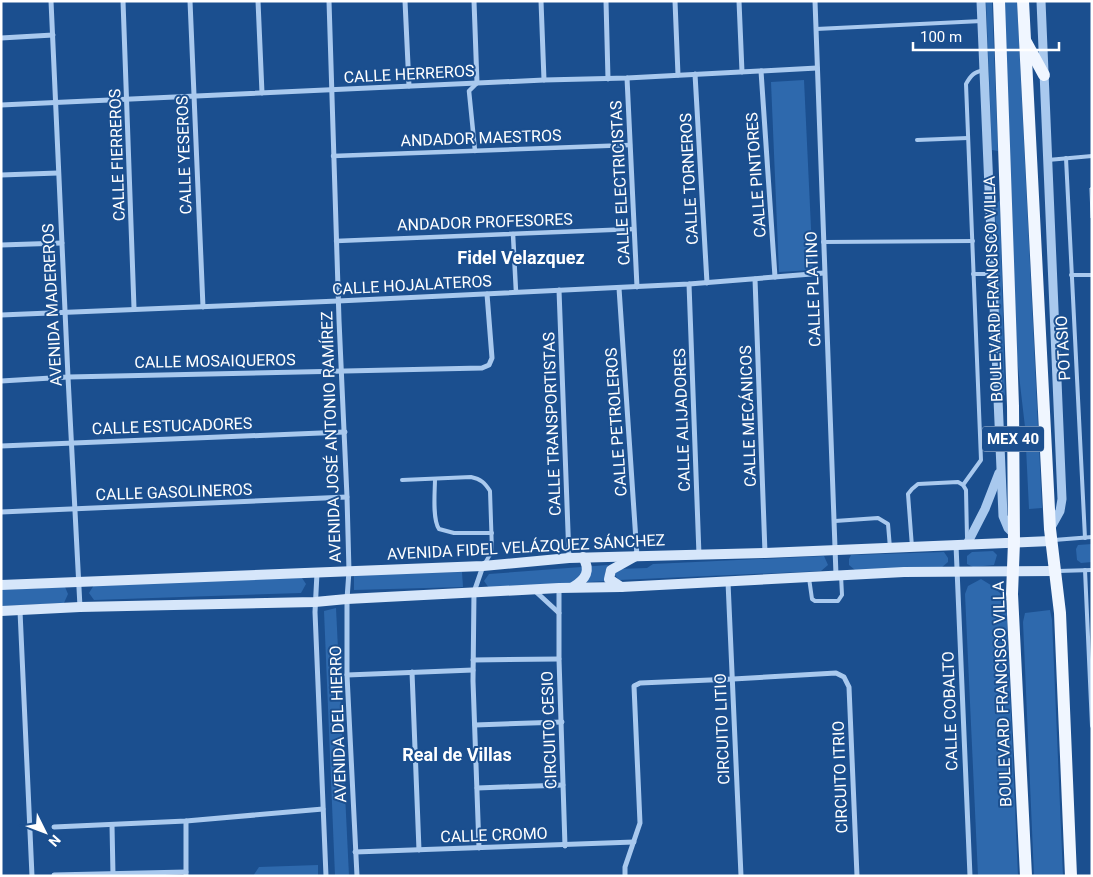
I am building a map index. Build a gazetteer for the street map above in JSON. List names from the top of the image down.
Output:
{
  "streets": {
    "main road": ["BOULEVARD FRANCISCO VILLA", "MEX 40", "AVENIDA FIDEL VELÁZQUEZ SÁNCHEZ"],
    "street": [
      "CALLE HERREROS",
      "ANDADOR MAESTROS",
      "CALLE FIERREROS",
      "CALLE YESEROS",
      "CALLE PINTORES",
      "CALLE TORNEROS",
      "CALLE ELECTRICISTAS",
      "ANDADOR PROFESORES",
      "CALLE HOJALATEROS",
      "CALLE PLATINO",
      "AVENIDA MADEREROS",
      "CALLE MOSAIQUEROS",
      "CALLE MECÁNICOS",
      "CALLE ALIJADORES",
      "CALLE PETROLEROS",
      "CALLE TRANSPORTISTAS",
      "CALLE ESTUCADORES",
      "AVENIDA JOSÉ ANTONIO RAMÍREZ",
      "CALLE GASOLINEROS",
      "CALLE COBALTO",
      "AVENIDA DEL HIERRO",
      "CIRCUITO LITIO",
      "CIRCUITO CESIO",
      "CIRCUITO ITRIO",
      "CALLE CROMO"
    ],
    "lane": ["POTASIO"]
  },
  "crossings": [
    ["CALLE HERREROS", "CALLE FIERREROS"],
    ["CALLE HERREROS", "CALLE YESEROS"],
    ["CALLE HERREROS", "CALLE PINTORES"],
    ["CALLE HERREROS", "CALLE TORNEROS"],
    ["CALLE HERREROS", "CALLE ELECTRICISTAS"],
    ["CALLE HERREROS", "CALLE PLATINO"],
    ["CALLE HERREROS", "AVENIDA MADEREROS"],
    ["CALLE HERREROS", "AVENIDA JOSÉ ANTONIO RAMÍREZ"],
    ["ANDADOR MAESTROS", "CALLE ELECTRICISTAS"],
    ["ANDADOR MAESTROS", "AVENIDA JOSÉ ANTONIO RAMÍREZ"],
    ["CALLE FIERREROS", "CALLE HOJALATEROS"],
    ["CALLE YESEROS", "CALLE HOJALATEROS"],
    ["CALLE PINTORES", "CALLE HOJALATEROS"],
    ["CALLE TORNEROS", "CALLE HOJALATEROS"],
    ["CALLE ELECTRICISTAS", "ANDADOR PROFESORES"],
    ["CALLE ELECTRICISTAS", "CALLE HOJALATEROS"],
    ["ANDADOR PROFESORES", "AVENIDA JOSÉ ANTONIO RAMÍREZ"],
    ["CALLE HOJALATEROS", "CALLE PLATINO"],
    ["CALLE HOJALATEROS", "AVENIDA MADEREROS"],
    ["CALLE HOJALATEROS", "CALLE MOSAIQUEROS"],
    ["CALLE HOJALATEROS", "CALLE MECÁNICOS"],
    ["CALLE HOJALATEROS", "CALLE ALIJADORES"],
    ["CALLE HOJALATEROS", "CALLE PETROLEROS"],
    ["CALLE HOJALATEROS", "CALLE TRANSPORTISTAS"],
    ["CALLE HOJALATEROS", "AVENIDA JOSÉ ANTONIO RAMÍREZ"],
    ["CALLE PLATINO", "AVENIDA FIDEL VELÁZQUEZ SÁNCHEZ"],
    ["BOULEVARD FRANCISCO VILLA", "AVENIDA FIDEL VELÁZQUEZ SÁNCHEZ"],
    ["AVENIDA MADEREROS", "CALLE MOSAIQUEROS"],
    ["AVENIDA MADEREROS", "CALLE ESTUCADORES"],
    ["AVENIDA MADEREROS", "CALLE GASOLINEROS"],
    ["AVENIDA MADEREROS", "AVENIDA FIDEL VELÁZQUEZ SÁNCHEZ"],
    ["CALLE MOSAIQUEROS", "AVENIDA JOSÉ ANTONIO RAMÍREZ"],
    ["CALLE MECÁNICOS", "AVENIDA FIDEL VELÁZQUEZ SÁNCHEZ"],
    ["CALLE ALIJADORES", "AVENIDA FIDEL VELÁZQUEZ SÁNCHEZ"],
    ["CALLE PETROLEROS", "AVENIDA FIDEL VELÁZQUEZ SÁNCHEZ"],
    ["CALLE TRANSPORTISTAS", "AVENIDA FIDEL VELÁZQUEZ SÁNCHEZ"],
    ["CALLE ESTUCADORES", "AVENIDA JOSÉ ANTONIO RAMÍREZ"],
    ["AVENIDA JOSÉ ANTONIO RAMÍREZ", "CALLE GASOLINEROS"],
    ["AVENIDA JOSÉ ANTONIO RAMÍREZ", "AVENIDA FIDEL VELÁZQUEZ SÁNCHEZ"],
    ["AVENIDA JOSÉ ANTONIO RAMÍREZ", "AVENIDA DEL HIERRO"],
    ["MEX 40", "AVENIDA FIDEL VELÁZQUEZ SÁNCHEZ"],
    ["AVENIDA FIDEL VELÁZQUEZ SÁNCHEZ", "CALLE COBALTO"],
    ["AVENIDA FIDEL VELÁZQUEZ SÁNCHEZ", "AVENIDA DEL HIERRO"],
    ["AVENIDA DEL HIERRO", "CALLE CROMO"],
    ["CIRCUITO LITIO", "CIRCUITO ITRIO"],
    ["CIRCUITO CESIO", "CALLE CROMO"]
  ],
  "districts": ["Fidel Velazquez", "Real de Villas"],
  "scale_bar": "100 m",
  "north": "bottom right"
}
